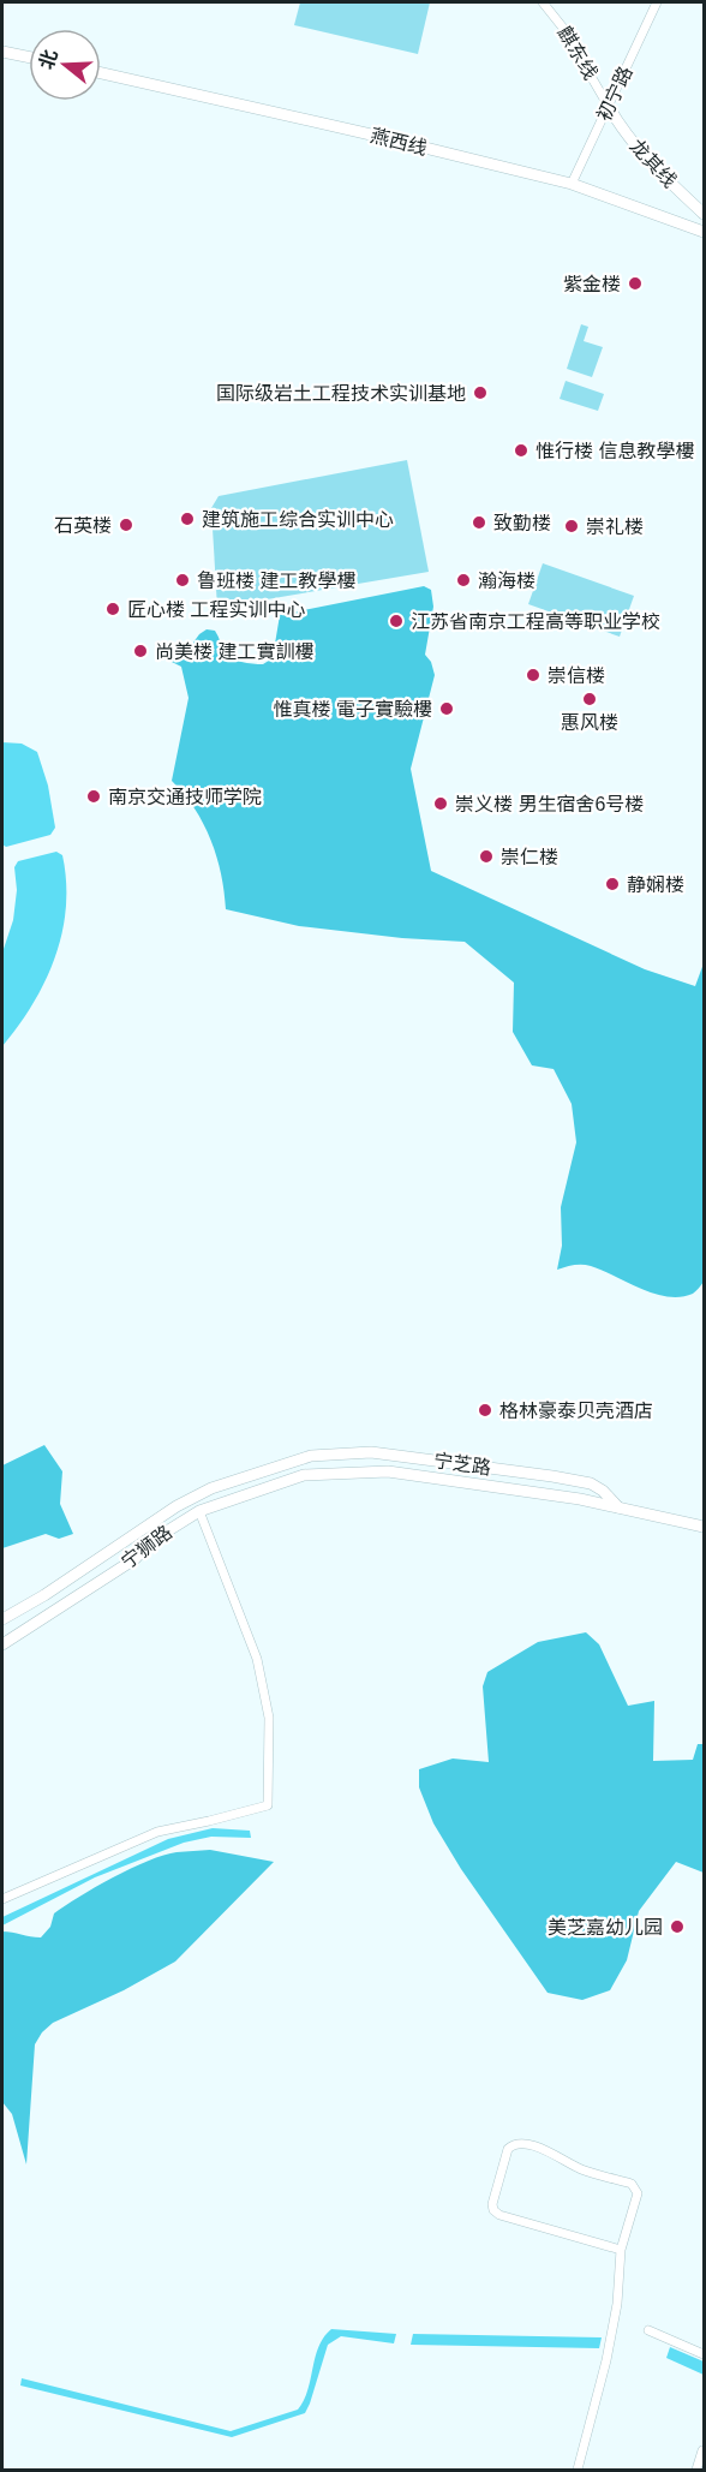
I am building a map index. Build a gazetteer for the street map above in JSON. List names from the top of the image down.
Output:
{
  "streets": {
    "main road": [
      "燕西线",
      "龙其线",
      "宁芝路",
      "宁狮路"
    ],
    "street": ["麒东线", "初宁路"]
  },
  "crossings": [
    ["麒东线", "初宁路"],
    ["麒东线", "龙其线"],
    ["初宁路", "燕西线"],
    ["初宁路", "龙其线"],
    ["宁芝路", "宁狮路"]
  ],
  "places": [
    "紫金楼",
    "国际级岩土工程技术实训基地",
    "惟行楼 信息教學樓",
    "建筑施工综合实训中心",
    "致勤楼",
    "石英楼",
    "崇礼楼",
    "鲁班楼 建工教學樓",
    "瀚海楼",
    "匠心楼 工程实训中心",
    "江苏省南京工程高等职业学校",
    "尚美楼 建工實訓樓",
    "崇信楼",
    "惠风楼",
    "惟真楼 電子實驗樓",
    "南京交通技师学院",
    "崇义楼 男生宿舍6号楼",
    "崇仁楼",
    "静娴楼",
    "格林豪泰贝壳酒店",
    "美芝嘉幼儿园"
  ],
  "north": "left"
}
